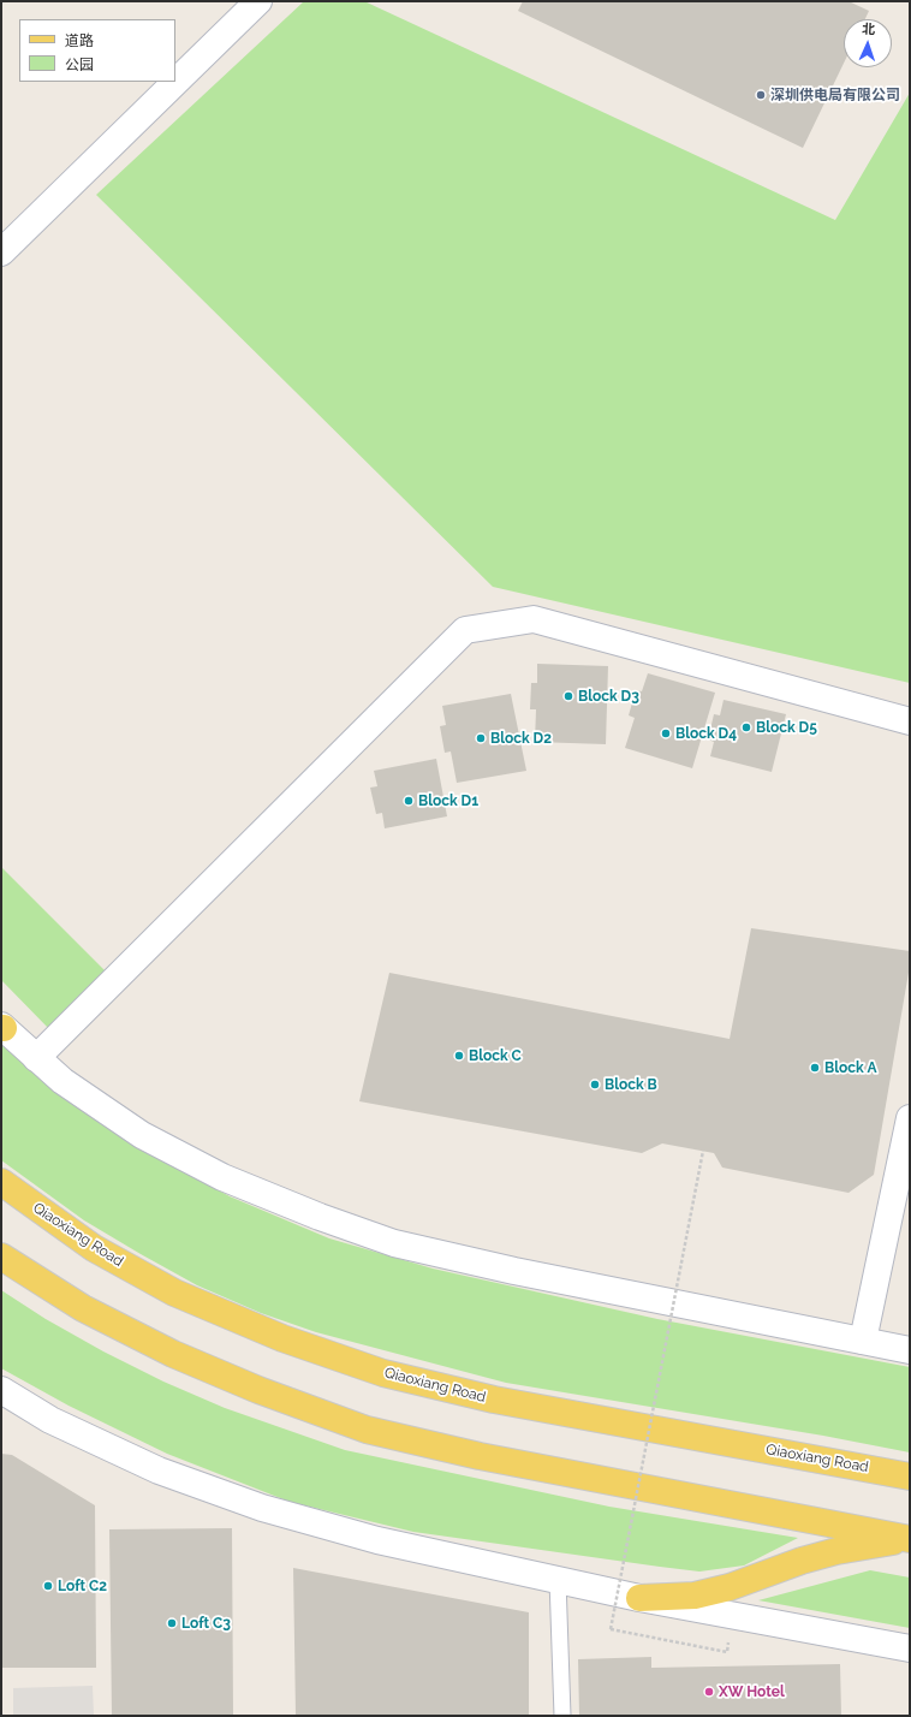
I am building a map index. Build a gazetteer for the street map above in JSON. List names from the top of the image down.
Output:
{
  "streets": {
    "main road": ["Qiaoxiang Road"]
  },
  "places": [
    "深圳供电局有限公司",
    "Block D3",
    "Block D5",
    "Block D4",
    "Block D2",
    "Block D1",
    "Block C",
    "Block A",
    "Block B",
    "Loft C2",
    "Loft C3",
    "XW Hotel"
  ],
  "legend": ["道路", "公园"],
  "north": "top"
}
